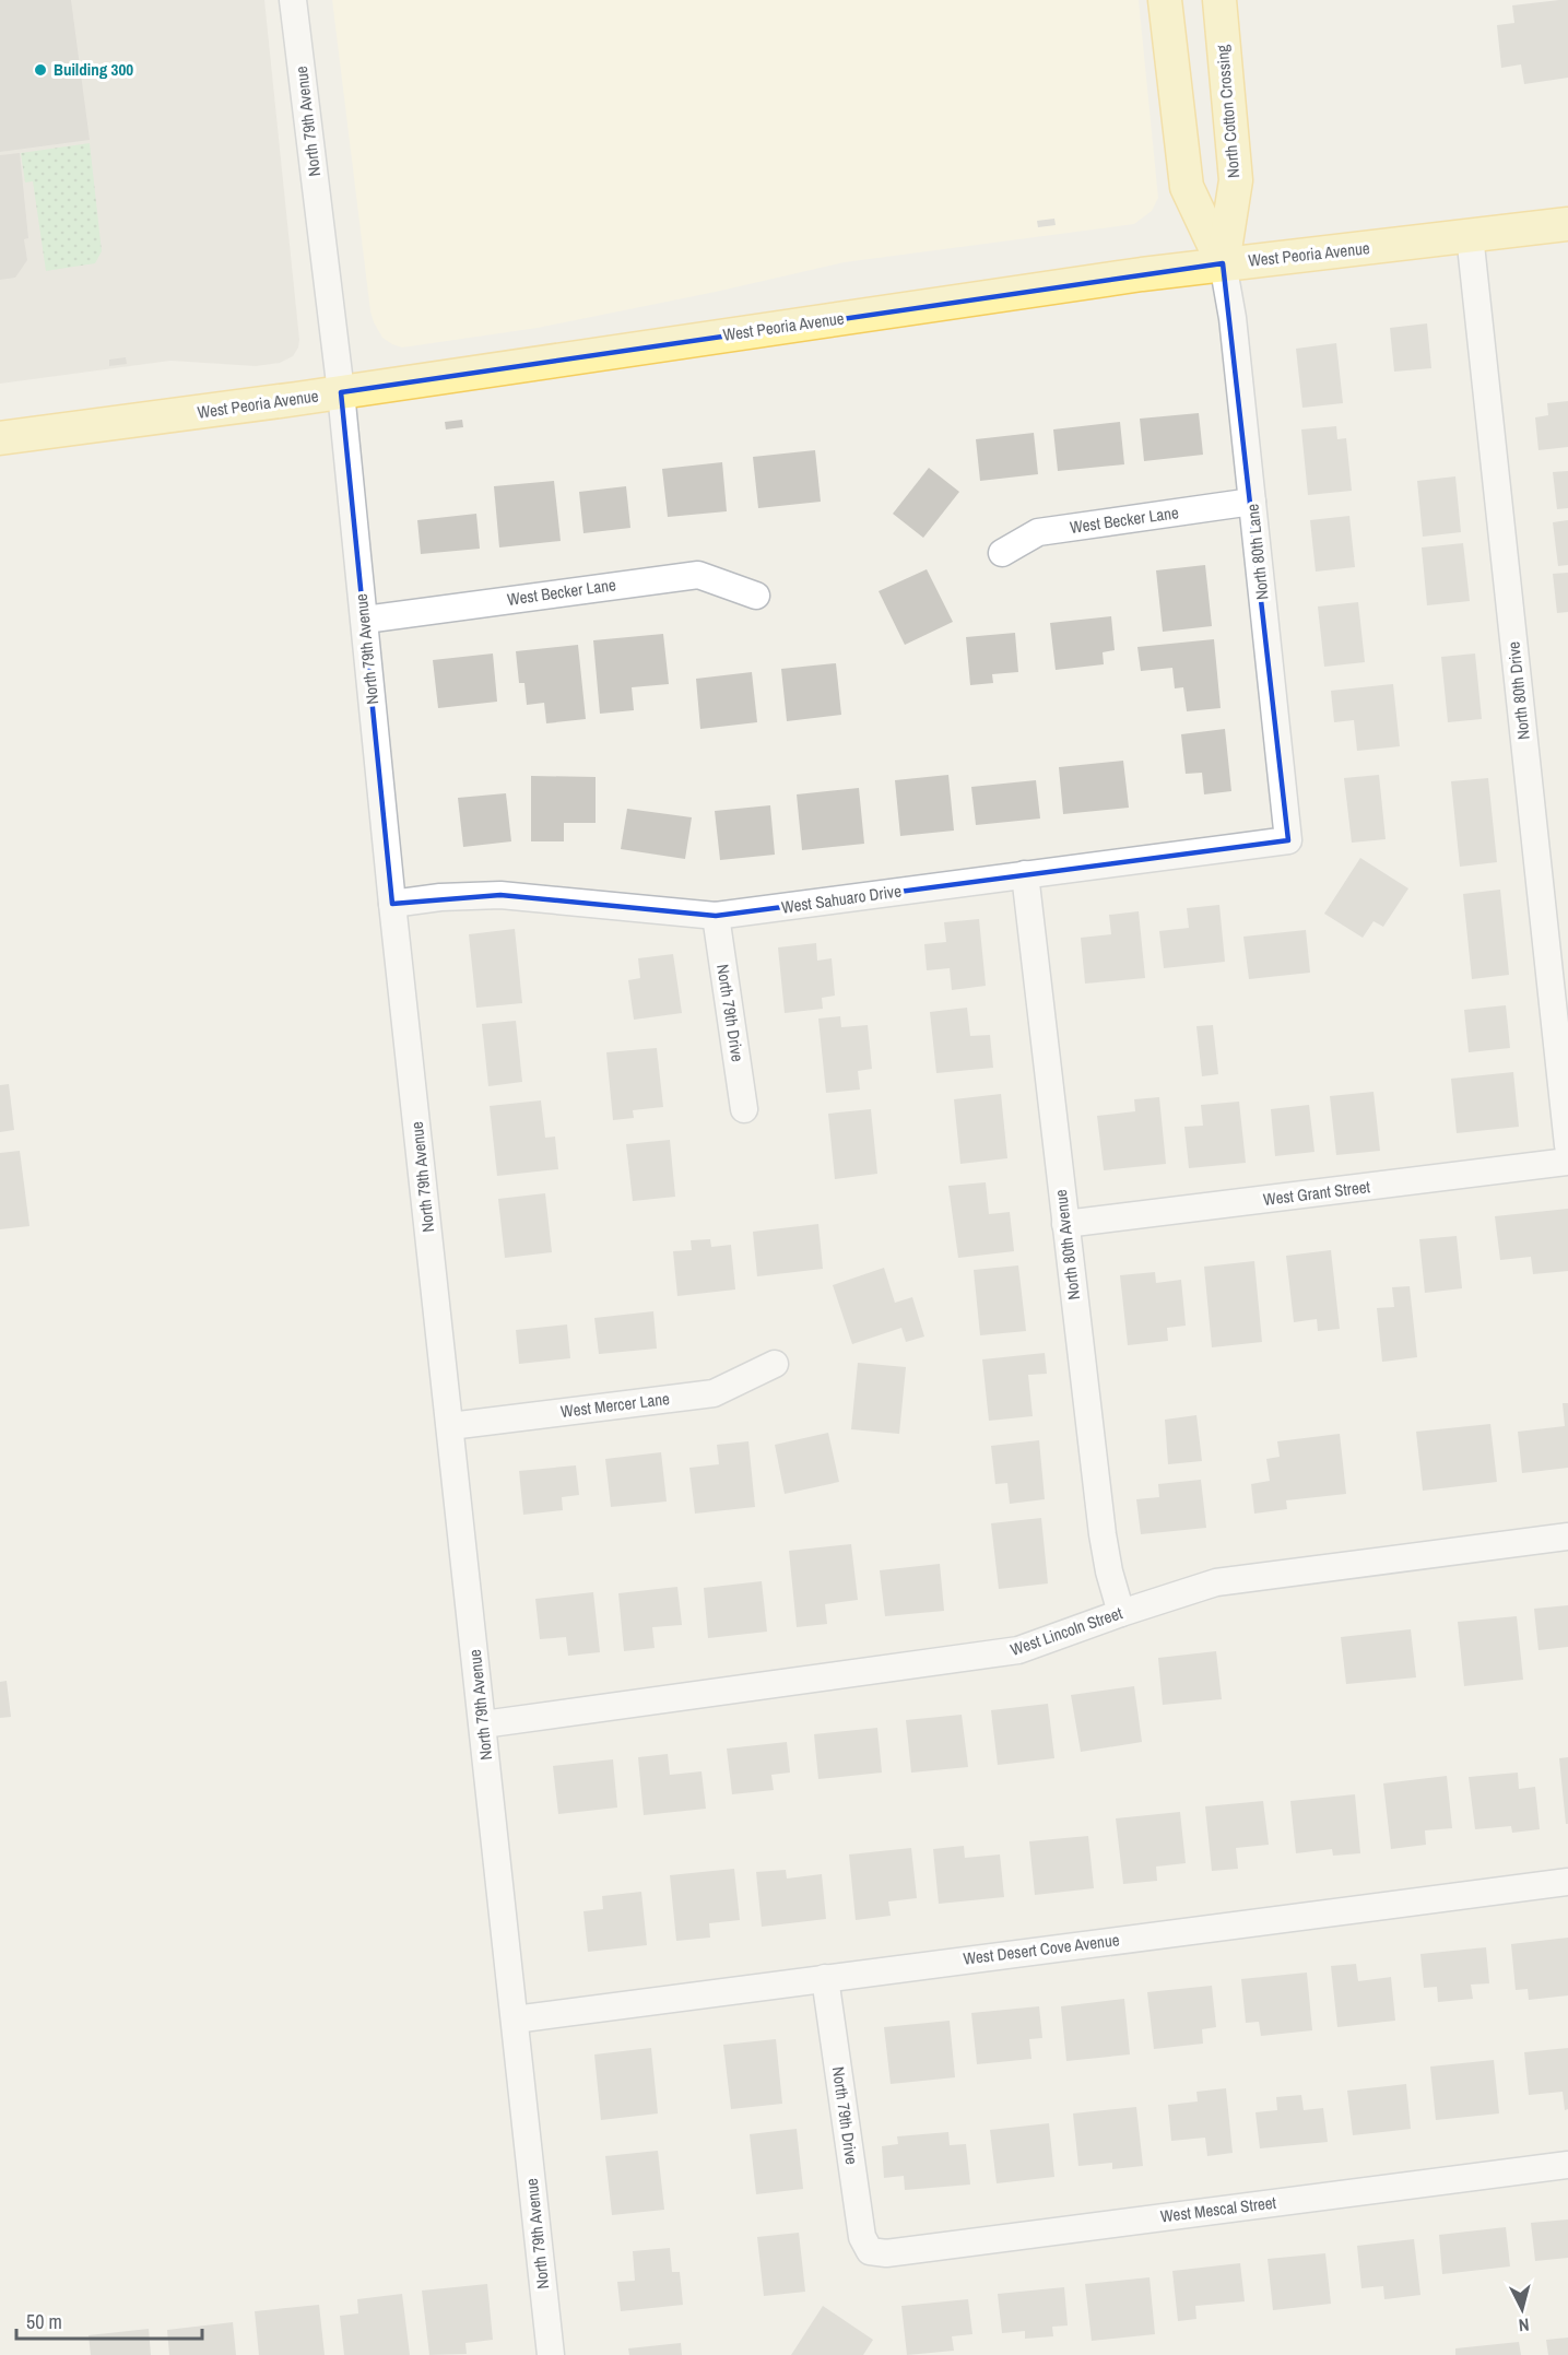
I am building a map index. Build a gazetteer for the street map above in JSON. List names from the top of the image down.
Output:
{
  "streets": {
    "main road": ["North Cotton Crossing", "West Peoria Avenue"],
    "street": [
      "North 79th Avenue",
      "West Becker Lane",
      "North 80th Lane",
      "North 80th Drive",
      "West Sahuaro Drive",
      "North 79th Drive",
      "West Grant Street",
      "North 80th Avenue",
      "West Mercer Lane",
      "West Lincoln Street",
      "West Desert Cove Avenue",
      "West Mescal Street"
    ]
  },
  "crossings": [
    ["North Cotton Crossing", "West Peoria Avenue"],
    ["North Cotton Crossing", "North 80th Lane"],
    ["North 79th Avenue", "West Peoria Avenue"],
    ["North 79th Avenue", "West Becker Lane"],
    ["North 79th Avenue", "West Sahuaro Drive"],
    ["North 79th Avenue", "West Mercer Lane"],
    ["North 79th Avenue", "West Lincoln Street"],
    ["North 79th Avenue", "West Desert Cove Avenue"],
    ["West Peoria Avenue", "North 80th Lane"],
    ["West Peoria Avenue", "North 80th Drive"],
    ["West Becker Lane", "North 80th Lane"],
    ["North 80th Lane", "West Sahuaro Drive"],
    ["West Sahuaro Drive", "North 79th Drive"],
    ["West Sahuaro Drive", "North 80th Avenue"],
    ["North 79th Drive", "West Desert Cove Avenue"],
    ["North 79th Drive", "West Mescal Street"],
    ["West Grant Street", "North 80th Avenue"],
    ["North 80th Avenue", "West Lincoln Street"]
  ],
  "places": ["Building 300"],
  "scale_bar": "50 m",
  "north": "bottom"
}
